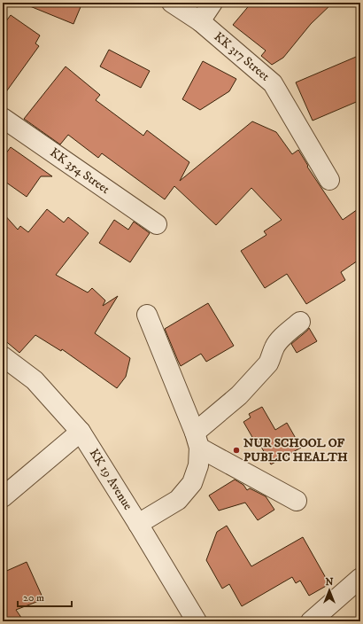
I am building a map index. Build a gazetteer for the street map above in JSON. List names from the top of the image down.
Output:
{
  "streets": {
    "street": ["KK 317 Street", "KK 354 Street", "KK 19 Avenue"]
  },
  "places": ["NUR SCHOOL OF PUBLIC HEALTH"],
  "scale_bar": "20 m",
  "north": "top"
}
